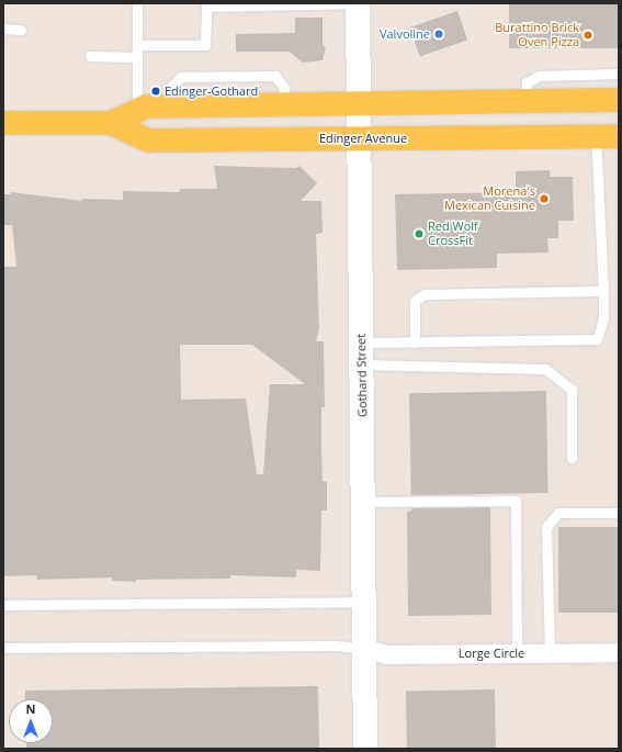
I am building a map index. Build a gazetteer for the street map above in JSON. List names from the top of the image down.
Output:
{
  "streets": {
    "main road": ["Edinger Avenue"],
    "street": ["Gothard Street", "Lorge Circle"]
  },
  "crossings": [
    ["Edinger Avenue", "Gothard Street"],
    ["Gothard Street", "Lorge Circle"]
  ],
  "places": [
    "Valvoline",
    "Burattino Brick Oven Pizza",
    "Edinger-Gothard",
    "Morena's Mexican Cuisine",
    "Red Wolf CrossFit"
  ],
  "north": "top"
}
